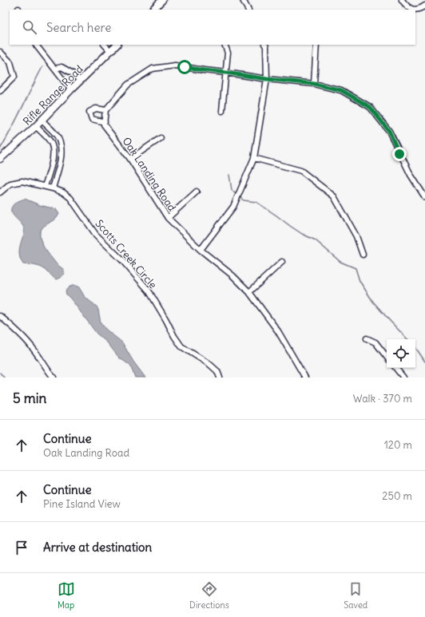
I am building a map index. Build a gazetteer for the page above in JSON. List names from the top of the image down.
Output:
{
  "streets": {
    "main road": ["Rifle Range Road"],
    "street": ["Oak Landing Road", "Scotts Creek Circle"]
  },
  "page": {
    "search": "Search here",
    "heading": ["5 min", "Walk · 370 m"],
    "list": [
      ["Continue", "Oak Landing Road", "120 m"],
      ["Continue", "Pine Island View", "250 m"],
      "Arrive at destination"
    ],
    "nav": ["Map", "Directions", "Saved"]
  }
}
